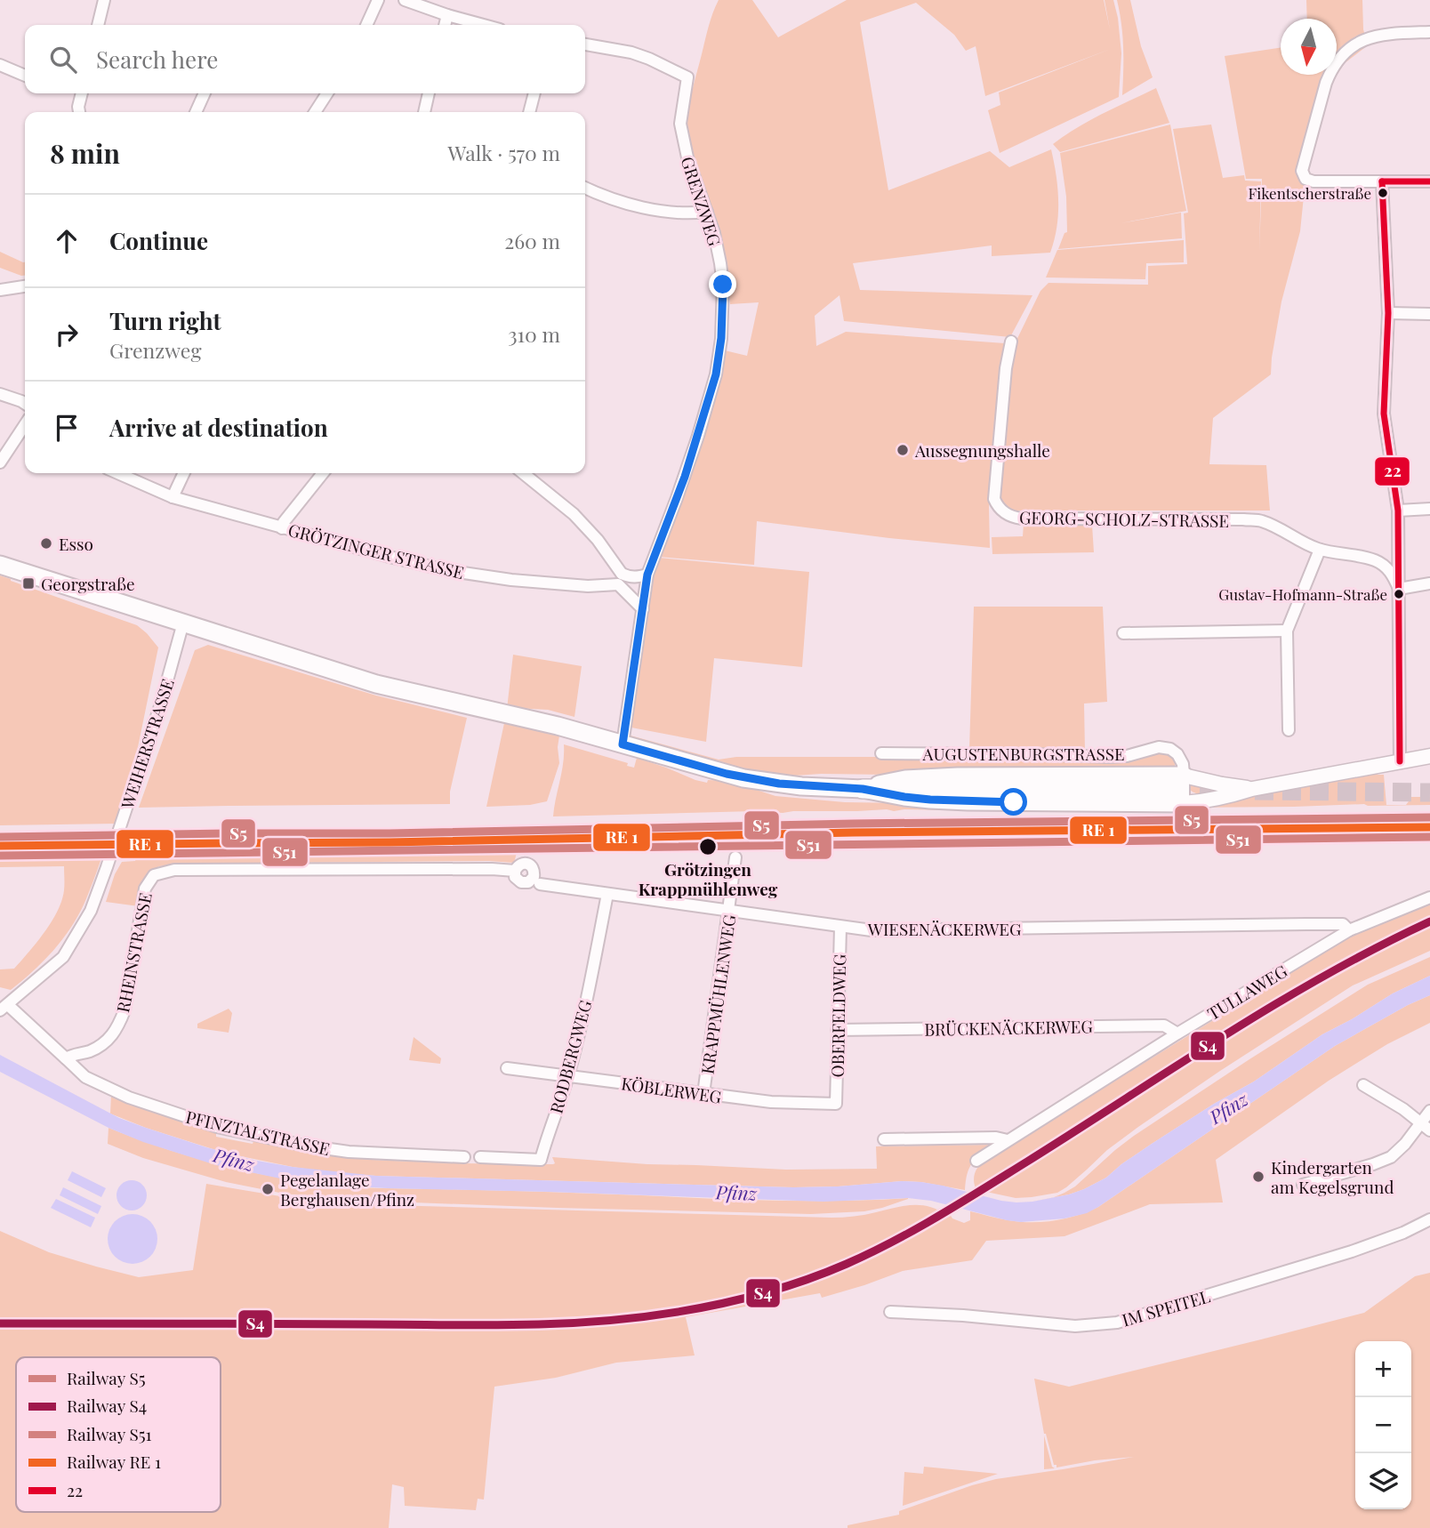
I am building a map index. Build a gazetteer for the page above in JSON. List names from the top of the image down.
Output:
{
  "streets": {
    "street": [
      "GRENZWEG",
      "GEORG-SCHOLZ-STRASSE",
      "GRÖTZINGER STRASSE",
      "WEIHERSTRASSE",
      "AUGUSTENBURGSTRASSE",
      "WIESENÄCKERWEG",
      "RHEINSTRASSE",
      "TULLAWEG",
      "KRAPPMÜHLENWEG",
      "OBERFELDWEG",
      "BRÜCKENÄCKERWEG",
      "RODBERGWEG",
      "KÖBLERWEG",
      "PFINZTALSTRASSE",
      "IM SPEITEL"
    ]
  },
  "crossings": [
    ["WIESENÄCKERWEG", "TULLAWEG"],
    ["WIESENÄCKERWEG", "KRAPPMÜHLENWEG"],
    ["WIESENÄCKERWEG", "OBERFELDWEG"],
    ["WIESENÄCKERWEG", "RODBERGWEG"],
    ["RHEINSTRASSE", "PFINZTALSTRASSE"],
    ["TULLAWEG", "BRÜCKENÄCKERWEG"],
    ["KRAPPMÜHLENWEG", "KÖBLERWEG"],
    ["OBERFELDWEG", "BRÜCKENÄCKERWEG"],
    ["OBERFELDWEG", "KÖBLERWEG"],
    ["RODBERGWEG", "KÖBLERWEG"]
  ],
  "water": ["Pfinz"],
  "places": {
    "other": [
      "Fikentscherstraße",
      "Aussegnungshalle",
      "Esso",
      "Gustav-Hofmann-Straße",
      "Grötzingen Krappmühlenweg",
      "Kindergarten am Kegelsgrund",
      "Pegelanlage Berghausen/Pfinz"
    ],
    "transit": ["Georgstraße"]
  },
  "lines": [
    "transit line 22",
    "rail line S5",
    "rail line S51",
    "rail line S4"
  ],
  "legend": [
    "Railway S5",
    "Railway S4",
    "Railway S51",
    "Railway RE 1",
    "22"
  ],
  "north": "bottom",
  "page": {
    "search": "Search here",
    "heading": ["8 min", "Walk · 570 m"],
    "list": [
      ["Continue", "260 m"],
      ["Turn right", "Grenzweg", "310 m"],
      "Arrive at destination"
    ],
    "map_buttons": ["+", "−"]
  }
}
